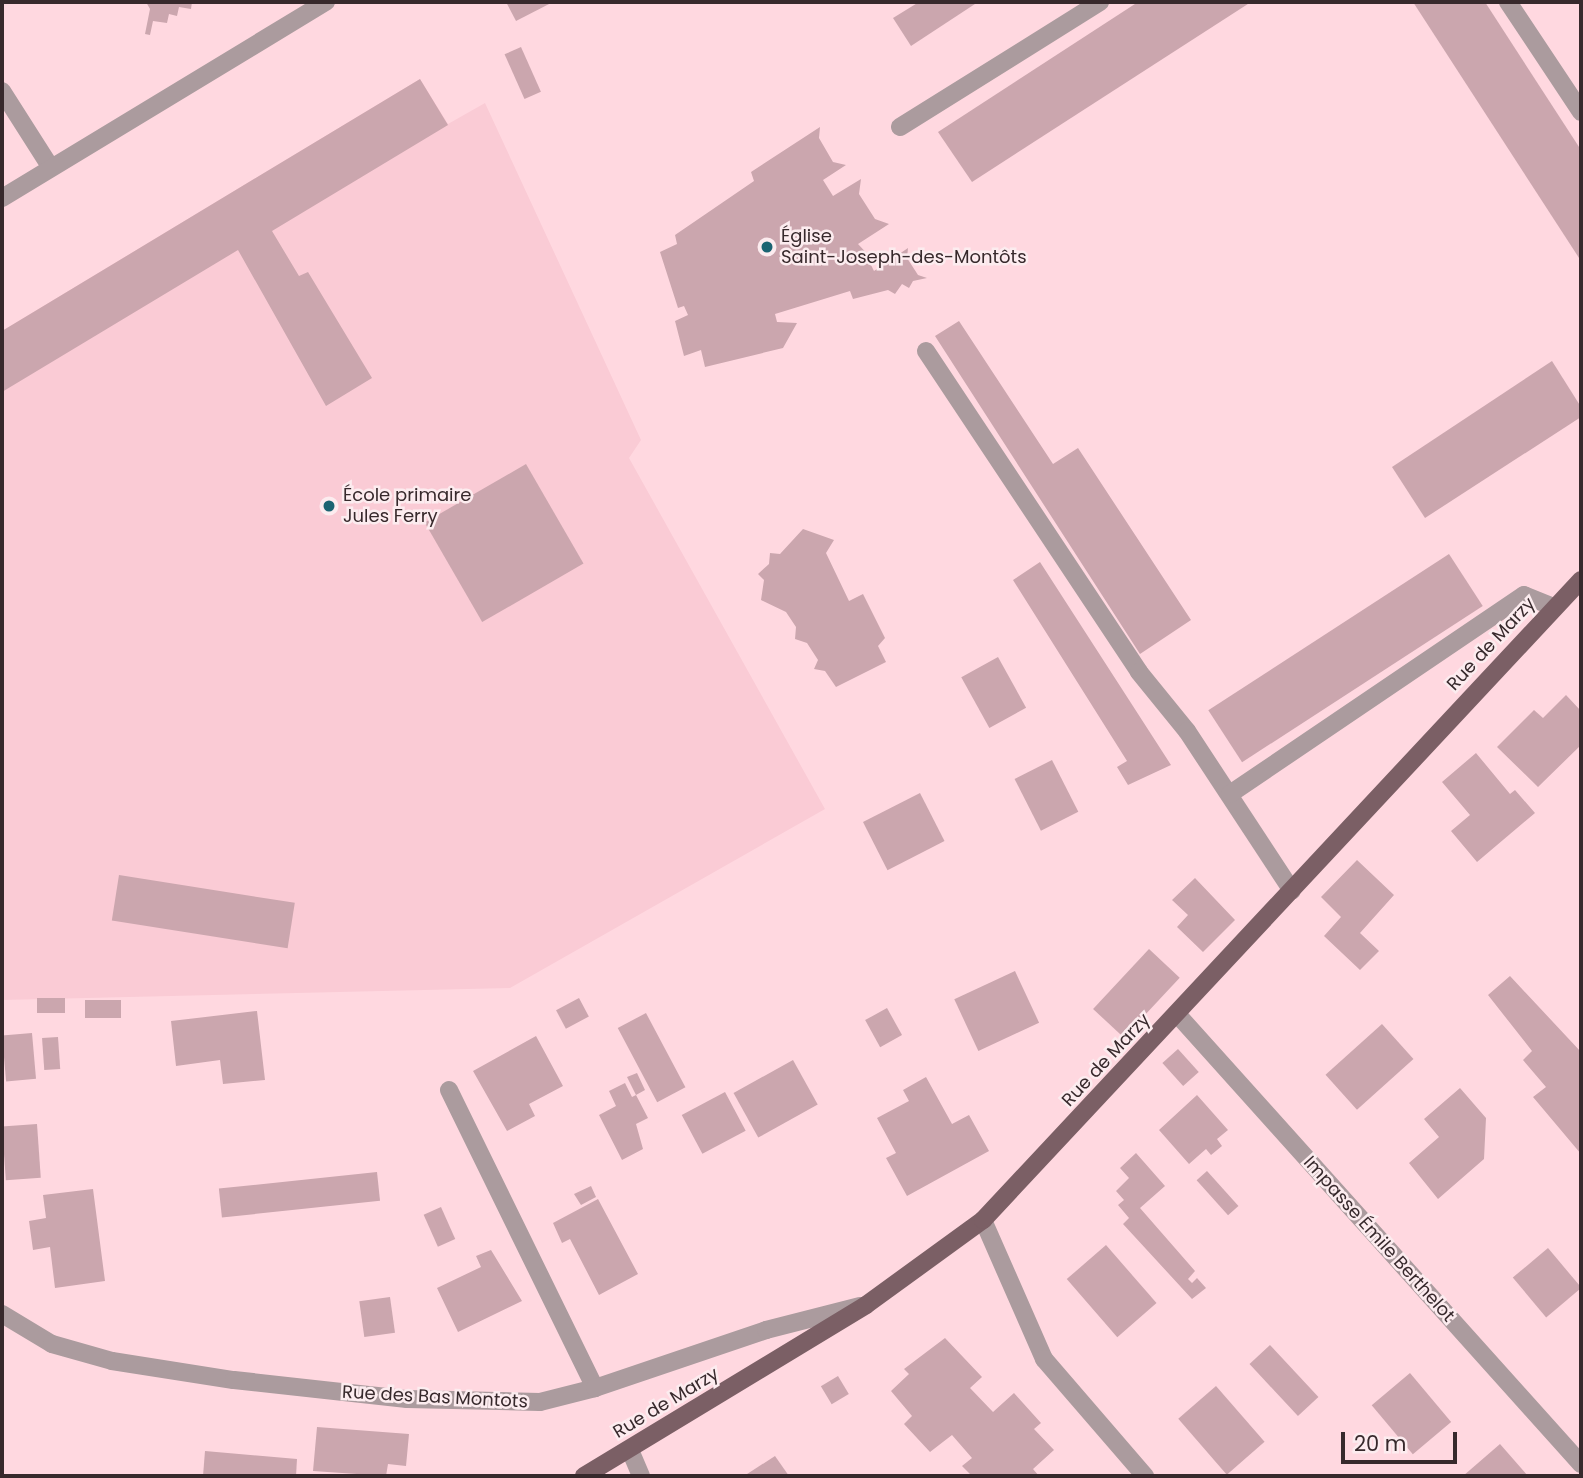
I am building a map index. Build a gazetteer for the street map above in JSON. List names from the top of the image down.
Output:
{
  "streets": {
    "main road": ["Rue de Marzy"],
    "street": ["Impasse Émile Berthelot", "Rue des Bas Montots"]
  },
  "crossings": [
    ["Rue de Marzy", "Impasse Émile Berthelot"],
    ["Rue de Marzy", "Rue des Bas Montots"]
  ],
  "places": ["Église Saint-Joseph-des-Montôts", "École primaire Jules Ferry"],
  "scale_bar": "20 m"
}
